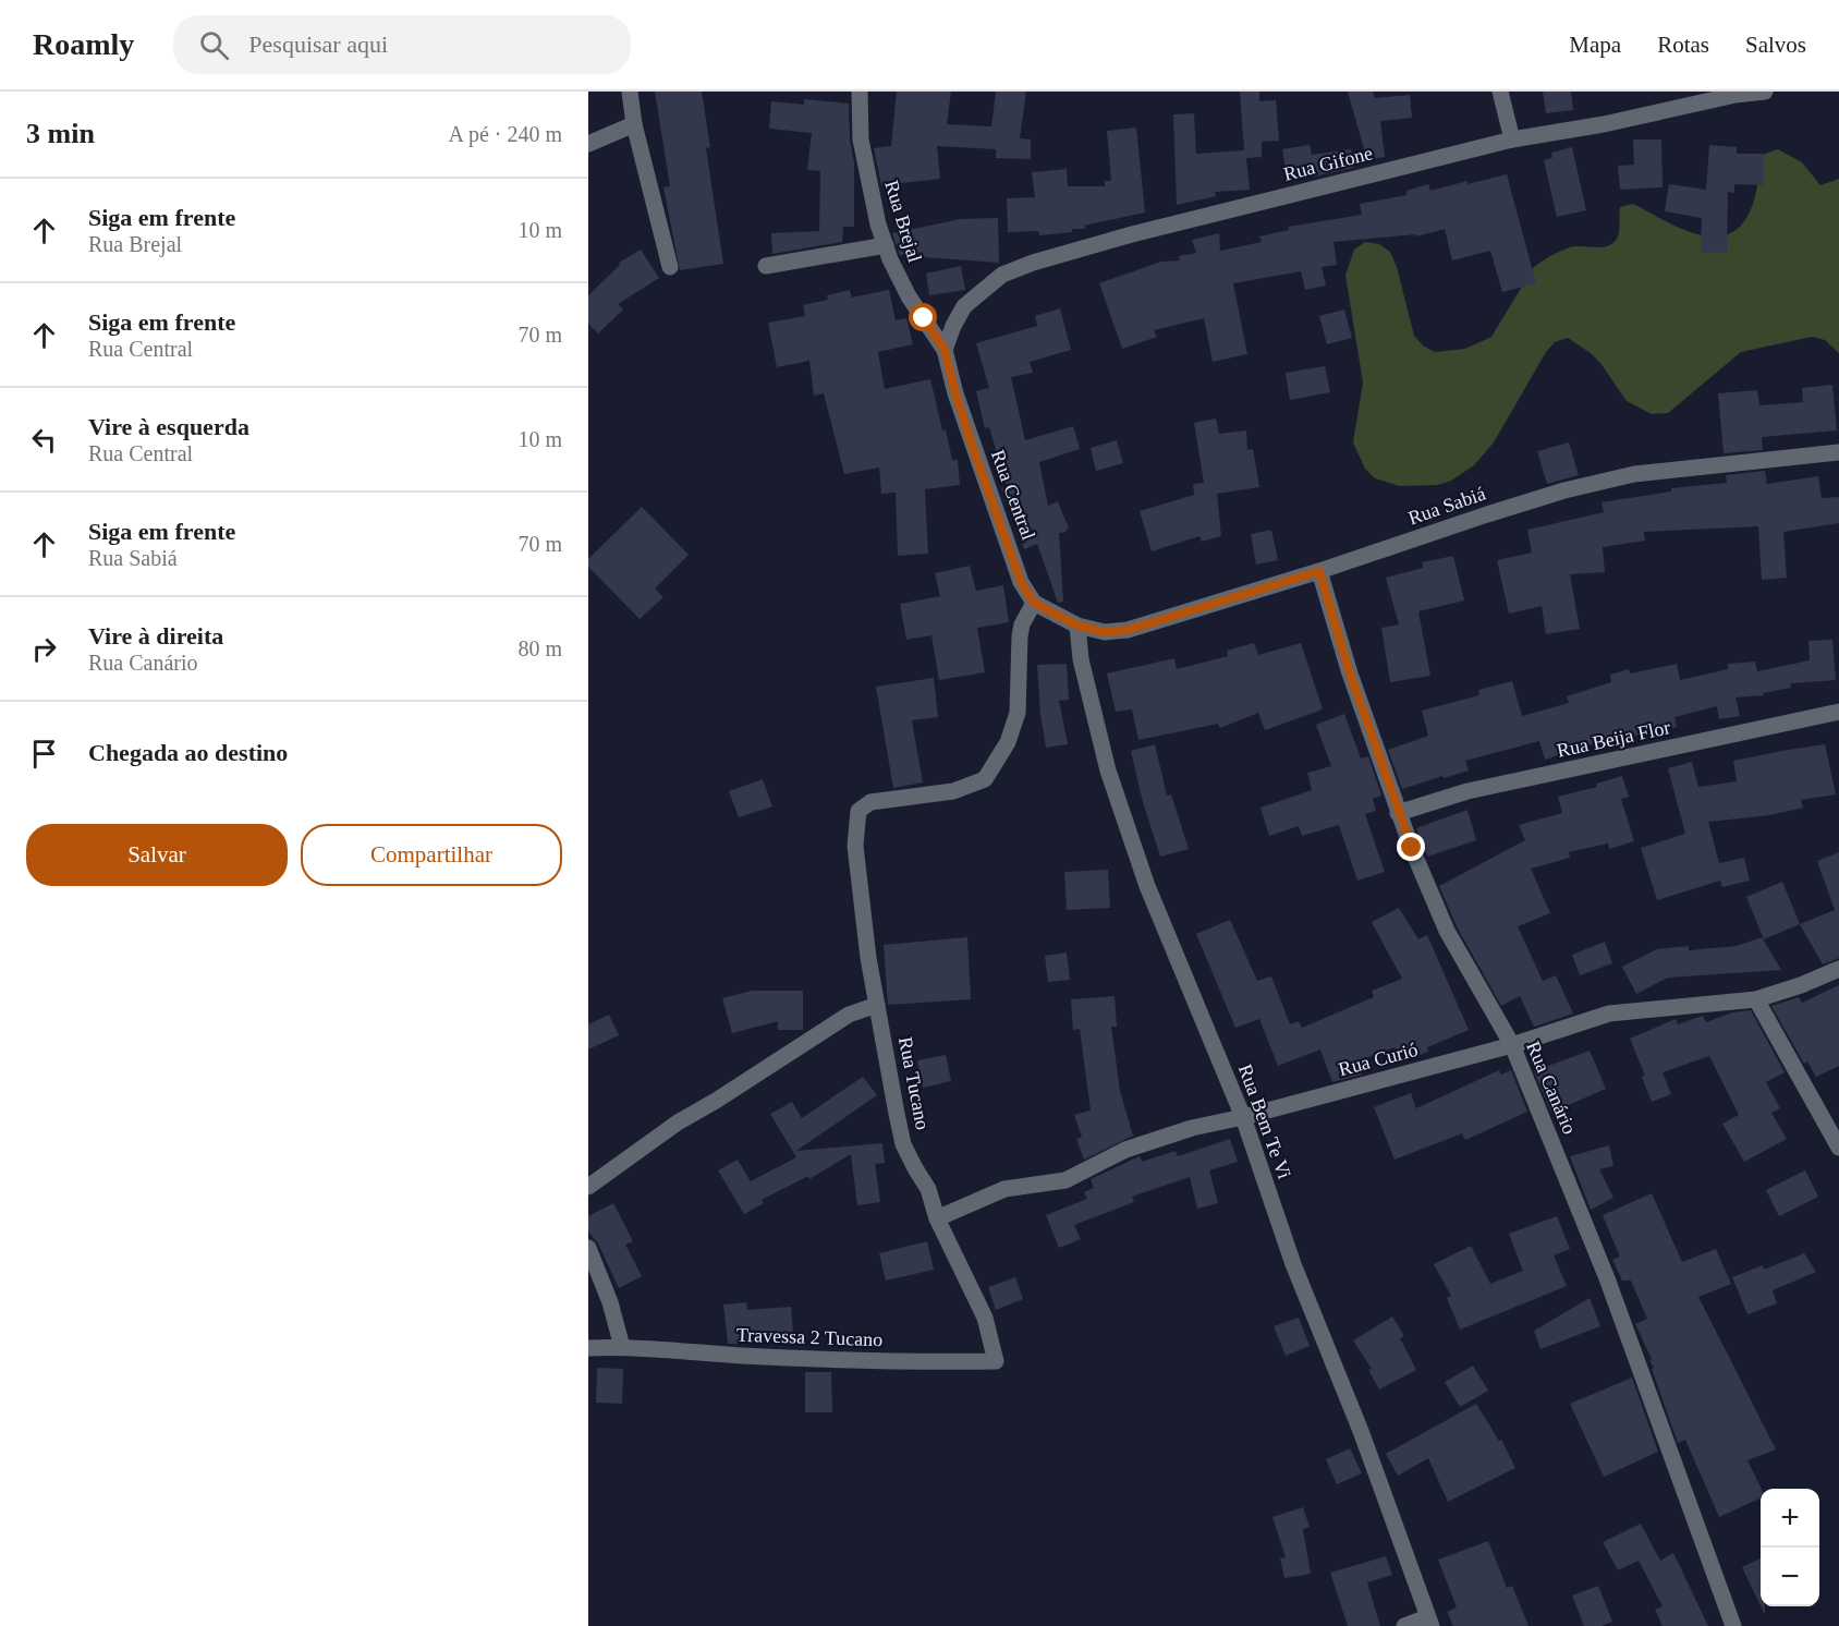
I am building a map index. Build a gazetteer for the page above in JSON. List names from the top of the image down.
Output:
{
  "streets": {
    "street": [
      "Rua Gifone",
      "Rua Brejal",
      "Rua Central",
      "Rua Sabiá",
      "Rua Beija Flor",
      "Rua Curió",
      "Rua Tucano",
      "Rua Canário",
      "Rua Bem Te Vi",
      "Travessa 2 Tucano"
    ]
  },
  "crossings": [
    ["Rua Gifone", "Rua Brejal"],
    ["Rua Gifone", "Rua Central"],
    ["Rua Brejal", "Rua Central"],
    ["Rua Central", "Rua Tucano"],
    ["Rua Sabiá", "Rua Canário"],
    ["Rua Sabiá", "Rua Bem Te Vi"],
    ["Rua Beija Flor", "Rua Canário"],
    ["Rua Curió", "Rua Tucano"],
    ["Rua Curió", "Rua Canário"],
    ["Rua Curió", "Rua Bem Te Vi"],
    ["Rua Tucano", "Travessa 2 Tucano"]
  ],
  "page": {
    "header": "Roamly",
    "search": "Pesquisar aqui",
    "nav": ["Mapa", "Rotas", "Salvos"],
    "heading": ["3 min", "A pé · 240 m"],
    "list": [
      ["Siga em frente", "Rua Brejal", "10 m"],
      ["Siga em frente", "Rua Central", "70 m"],
      ["Vire à esquerda", "Rua Central", "10 m"],
      ["Siga em frente", "Rua Sabiá", "70 m"],
      ["Vire à direita", "Rua Canário", "80 m"],
      "Chegada ao destino"
    ],
    "buttons": ["Salvar", "Compartilhar"],
    "map_buttons": ["+", "−"]
  }
}
